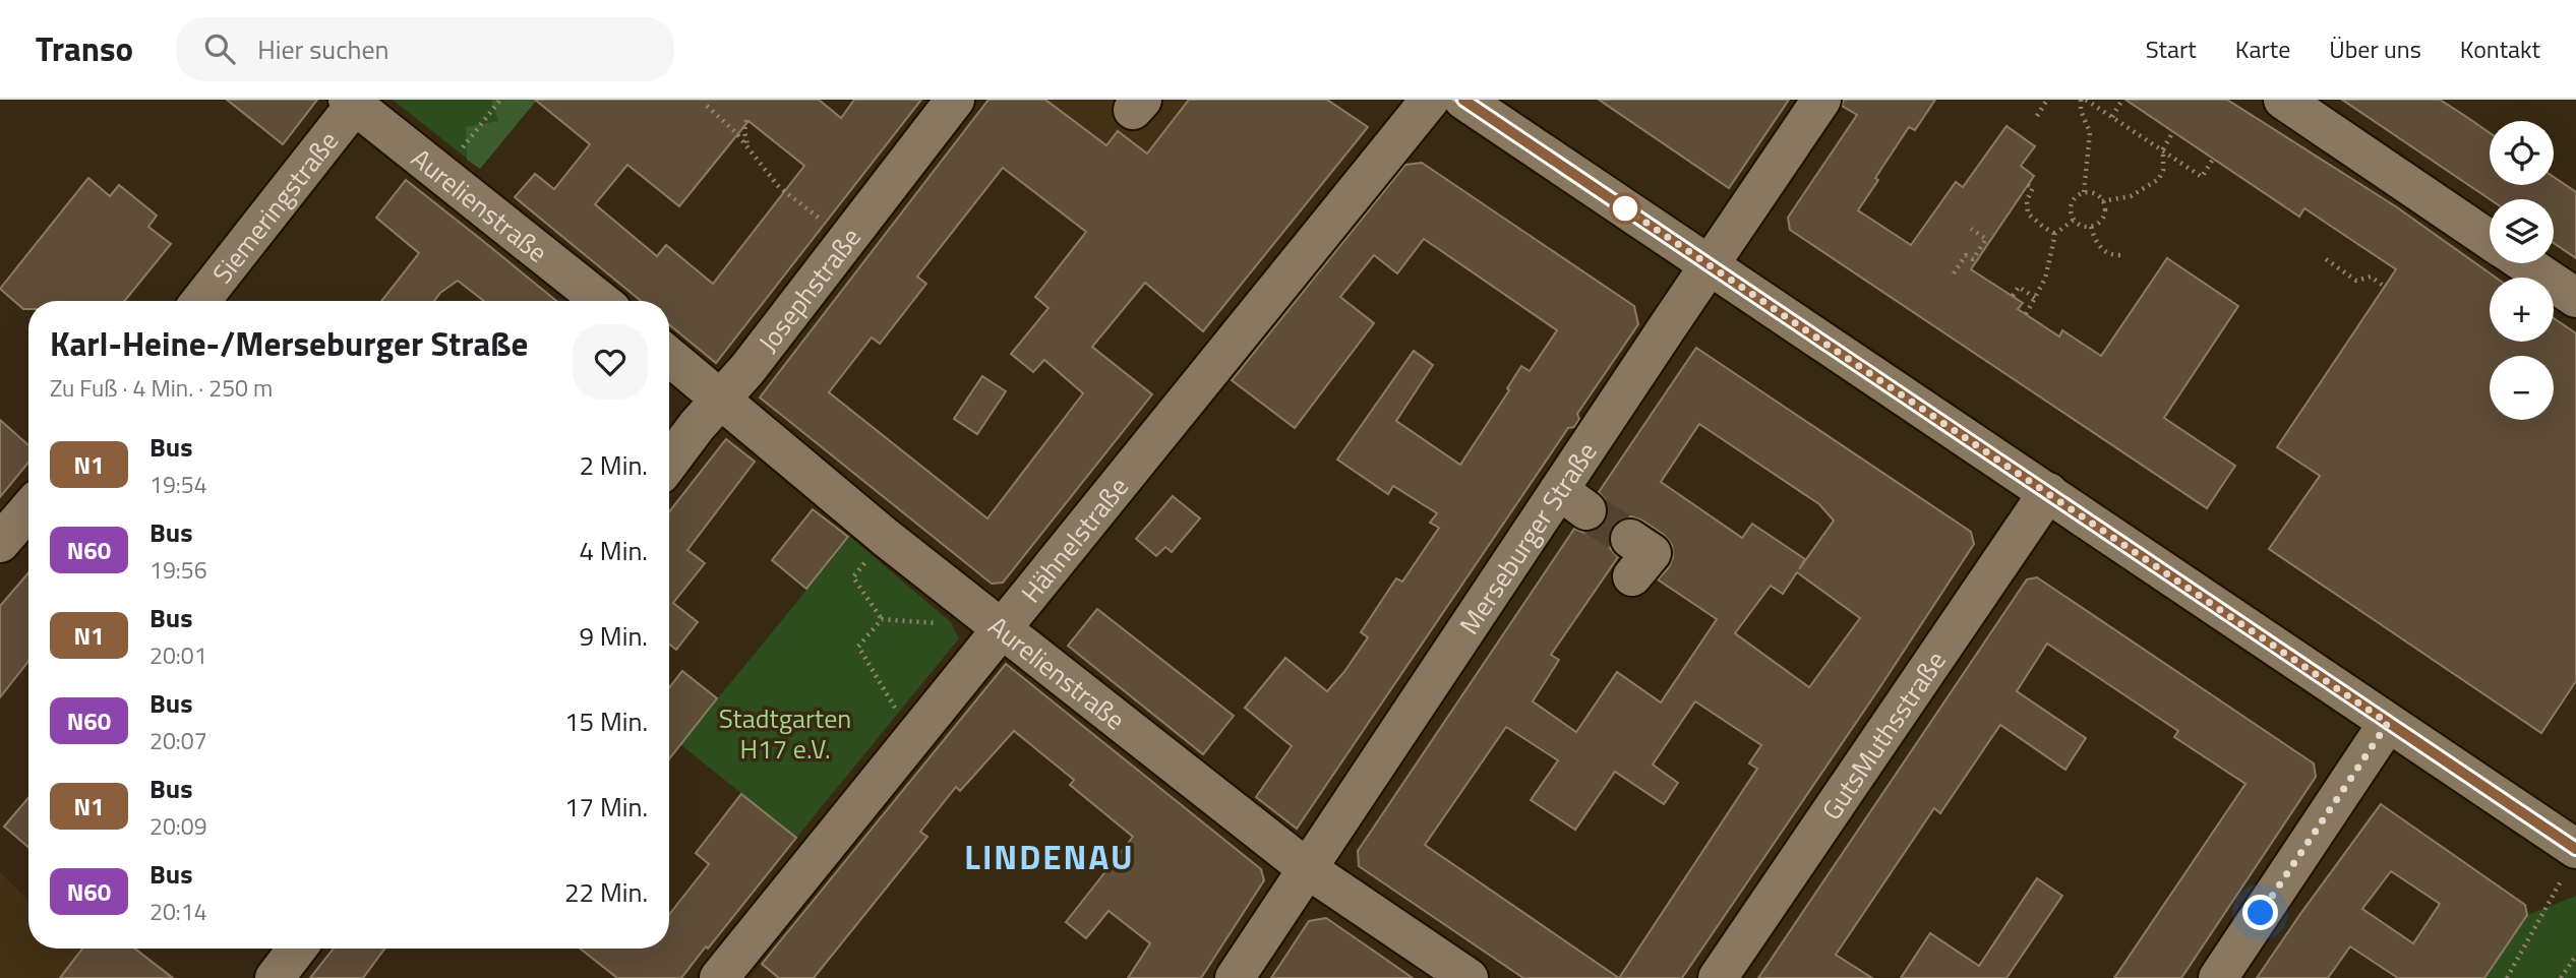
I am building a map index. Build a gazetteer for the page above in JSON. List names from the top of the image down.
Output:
{
  "streets": {
    "street": [
      "Aurelienstraße",
      "Siemeringstraße",
      "Josephstraße",
      "Merseburger Straße",
      "Hähnelstraße",
      "GutsMuthsstraße"
    ]
  },
  "crossings": [
    ["Aurelienstraße", "Siemeringstraße"],
    ["Aurelienstraße", "Josephstraße"],
    ["Aurelienstraße", "Merseburger Straße"],
    ["Aurelienstraße", "Hähnelstraße"]
  ],
  "districts": ["LINDENAU"],
  "parks": ["Stadtgarten H17 e.V."],
  "lines": ["bus line N1"],
  "page": {
    "header": "Transo",
    "search": "Hier suchen",
    "nav": [
      "Start",
      "Karte",
      "Über uns",
      "Kontakt"
    ],
    "map_buttons": ["+", "−"],
    "heading": ["Karl-Heine-/Merseburger Straße", "Zu Fuß · 4 Min. · 250 m"],
    "list": [
      {
        "mark": "N1",
        "name": "Bus",
        "note": "19:54",
        "value": "2 Min."
      },
      {
        "mark": "N60",
        "name": "Bus",
        "note": "19:56",
        "value": "4 Min."
      },
      {
        "mark": "N1",
        "name": "Bus",
        "note": "20:01",
        "value": "9 Min."
      },
      {
        "mark": "N60",
        "name": "Bus",
        "note": "20:07",
        "value": "15 Min."
      },
      {
        "mark": "N1",
        "name": "Bus",
        "note": "20:09",
        "value": "17 Min."
      },
      {
        "mark": "N60",
        "name": "Bus",
        "note": "20:14",
        "value": "22 Min."
      }
    ]
  }
}
